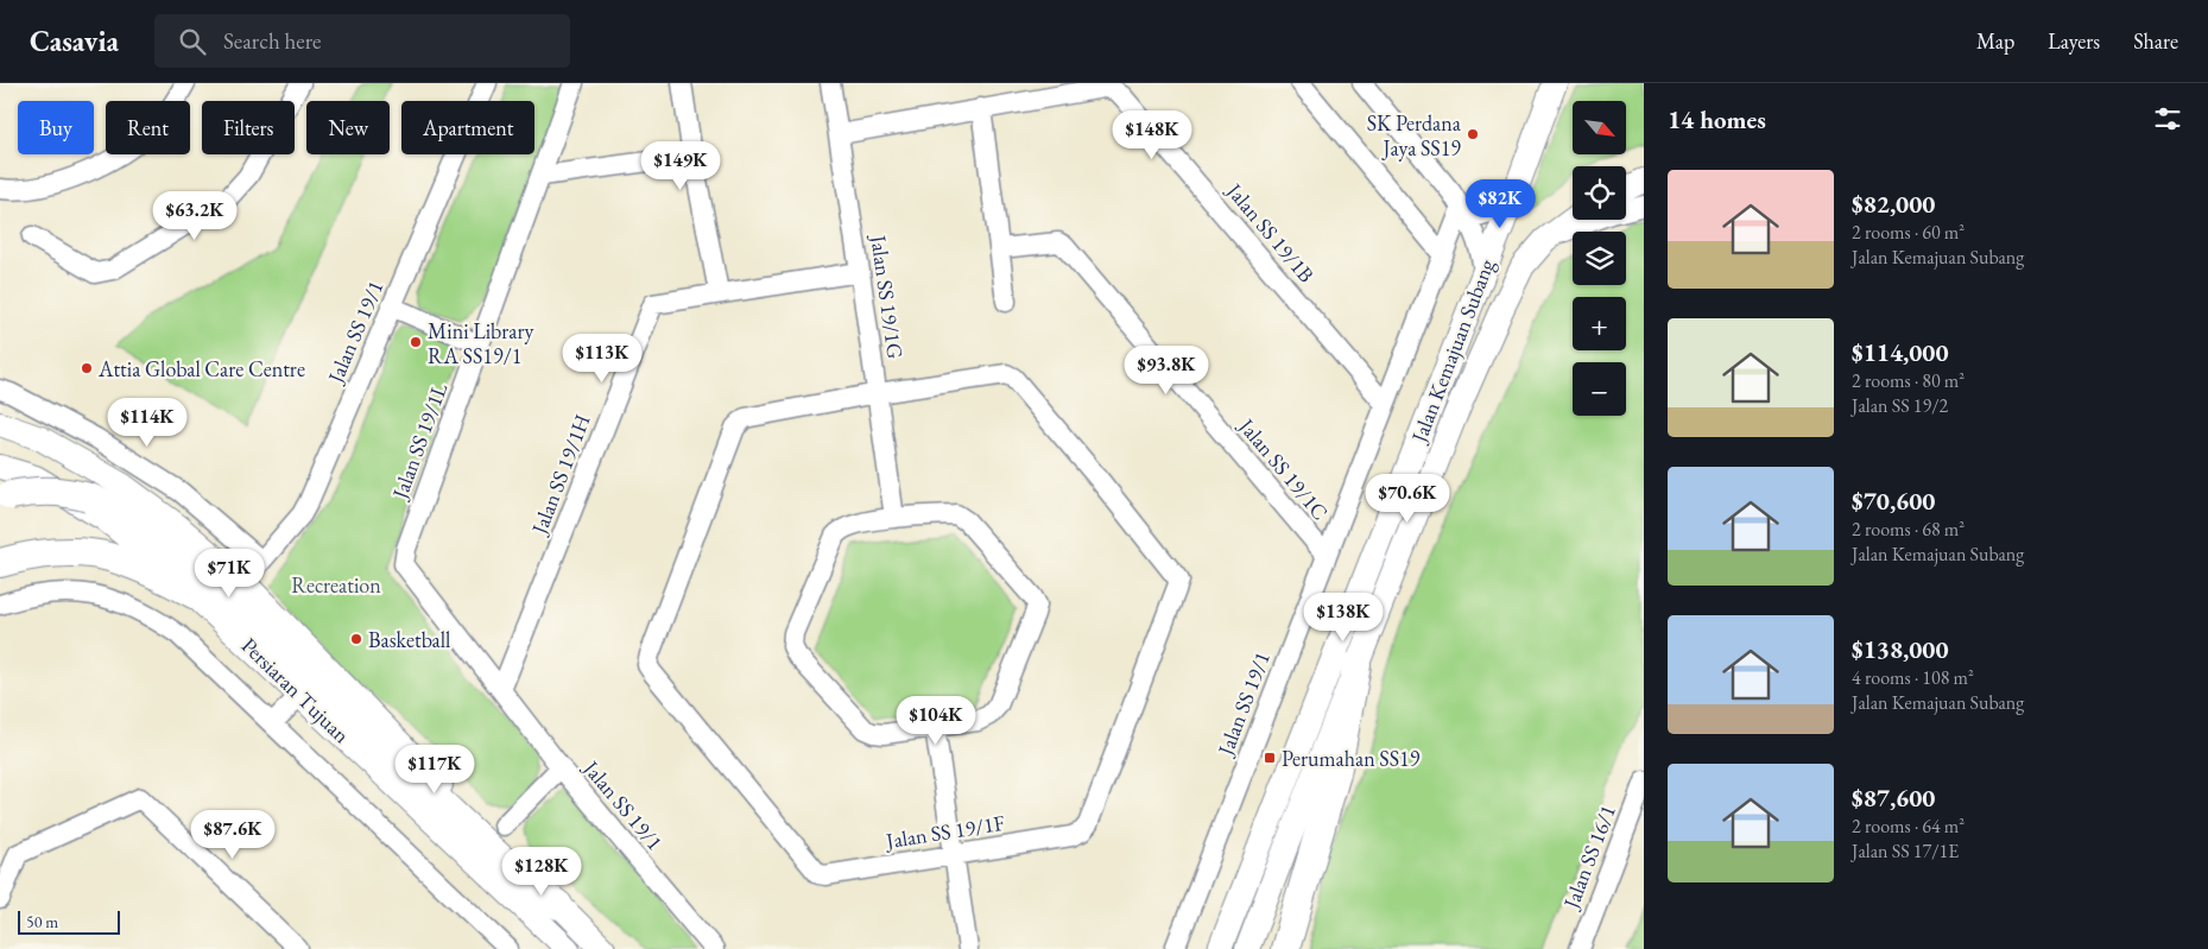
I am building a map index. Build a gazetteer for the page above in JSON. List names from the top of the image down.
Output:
{
  "streets": {
    "main road": ["Jalan Kemajuan Subang", "Persiaran Tujuan"],
    "street": [
      "Jalan SS 19/1B",
      "Jalan SS 19/1G",
      "Jalan SS 19/1",
      "Jalan SS 19/1L",
      "Jalan SS 19/1C",
      "Jalan SS 19/1H",
      "Jalan SS 19/1F",
      "Jalan SS 16/1"
    ]
  },
  "crossings": [
    ["Jalan SS 19/1B", "Jalan SS 19/1G"],
    ["Jalan SS 19/1B", "Jalan SS 19/1"],
    ["Jalan SS 19/1G", "Jalan SS 19/1H"],
    ["Jalan SS 19/1G", "Jalan SS 19/1F"],
    ["Jalan SS 19/1", "Jalan SS 19/1L"],
    ["Jalan SS 19/1", "Jalan SS 19/1C"],
    ["Jalan SS 19/1", "Jalan SS 19/1H"],
    ["Jalan SS 19/1", "Persiaran Tujuan"],
    ["Jalan SS 19/1L", "Jalan SS 19/1H"]
  ],
  "parks": ["Recreation"],
  "places": {
    "other": [
      "SK Perdana Jaya SS19",
      "Mini Library RA SS19/1",
      "Attia Global Care Centre",
      "Basketball"
    ],
    "transit": ["Perumahan SS19"]
  },
  "scale_bar": "50 m",
  "north": "bottom right",
  "page": {
    "header": "Casavia",
    "search": "Search here",
    "nav": ["Map", "Layers", "Share"],
    "heading": "14 homes",
    "map_buttons": ["+", "−"],
    "chip": [
      "Buy",
      "Rent",
      "Filters",
      "New",
      "Apartment"
    ],
    "price": [
      "$148K",
      "$149K",
      "$82K",
      "$63.2K",
      "$113K",
      "$93.8K",
      "$114K",
      "$70.6K",
      "$71K",
      "$138K",
      "$104K",
      "$117K",
      "$87.6K",
      "$128K"
    ],
    "list": [
      {
        "name": "$82,000",
        "note": "2 rooms · 60 m² · Jalan Kemajuan Subang"
      },
      {
        "name": "$114,000",
        "note": "2 rooms · 80 m² · Jalan SS 19/2"
      },
      {
        "name": "$70,600",
        "note": "2 rooms · 68 m² · Jalan Kemajuan Subang"
      },
      {
        "name": "$138,000",
        "note": "4 rooms · 108 m² · Jalan Kemajuan Subang"
      },
      {
        "name": "$87,600",
        "note": "2 rooms · 64 m² · Jalan SS 17/1E"
      }
    ],
    "scale": "50 m"
  }
}
